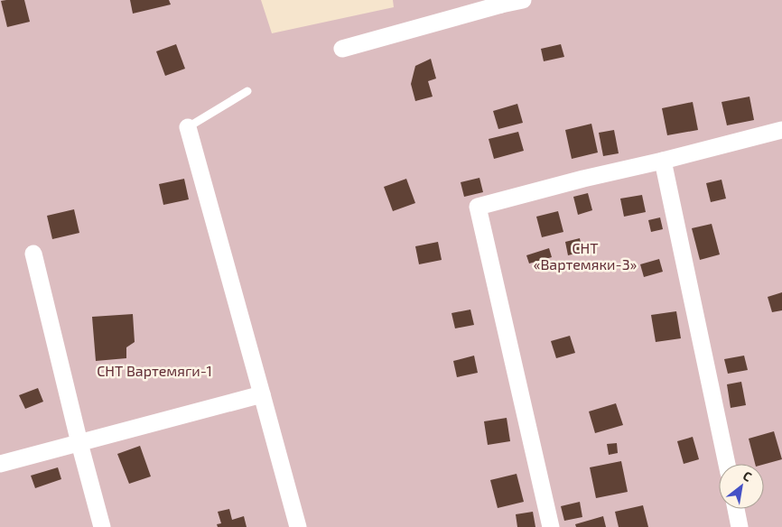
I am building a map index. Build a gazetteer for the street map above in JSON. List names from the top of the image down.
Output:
{
  "parks": ["СНТ «Вартемяки-3»", "СНТ Вартемяги-1"],
  "north": "top right"
}
